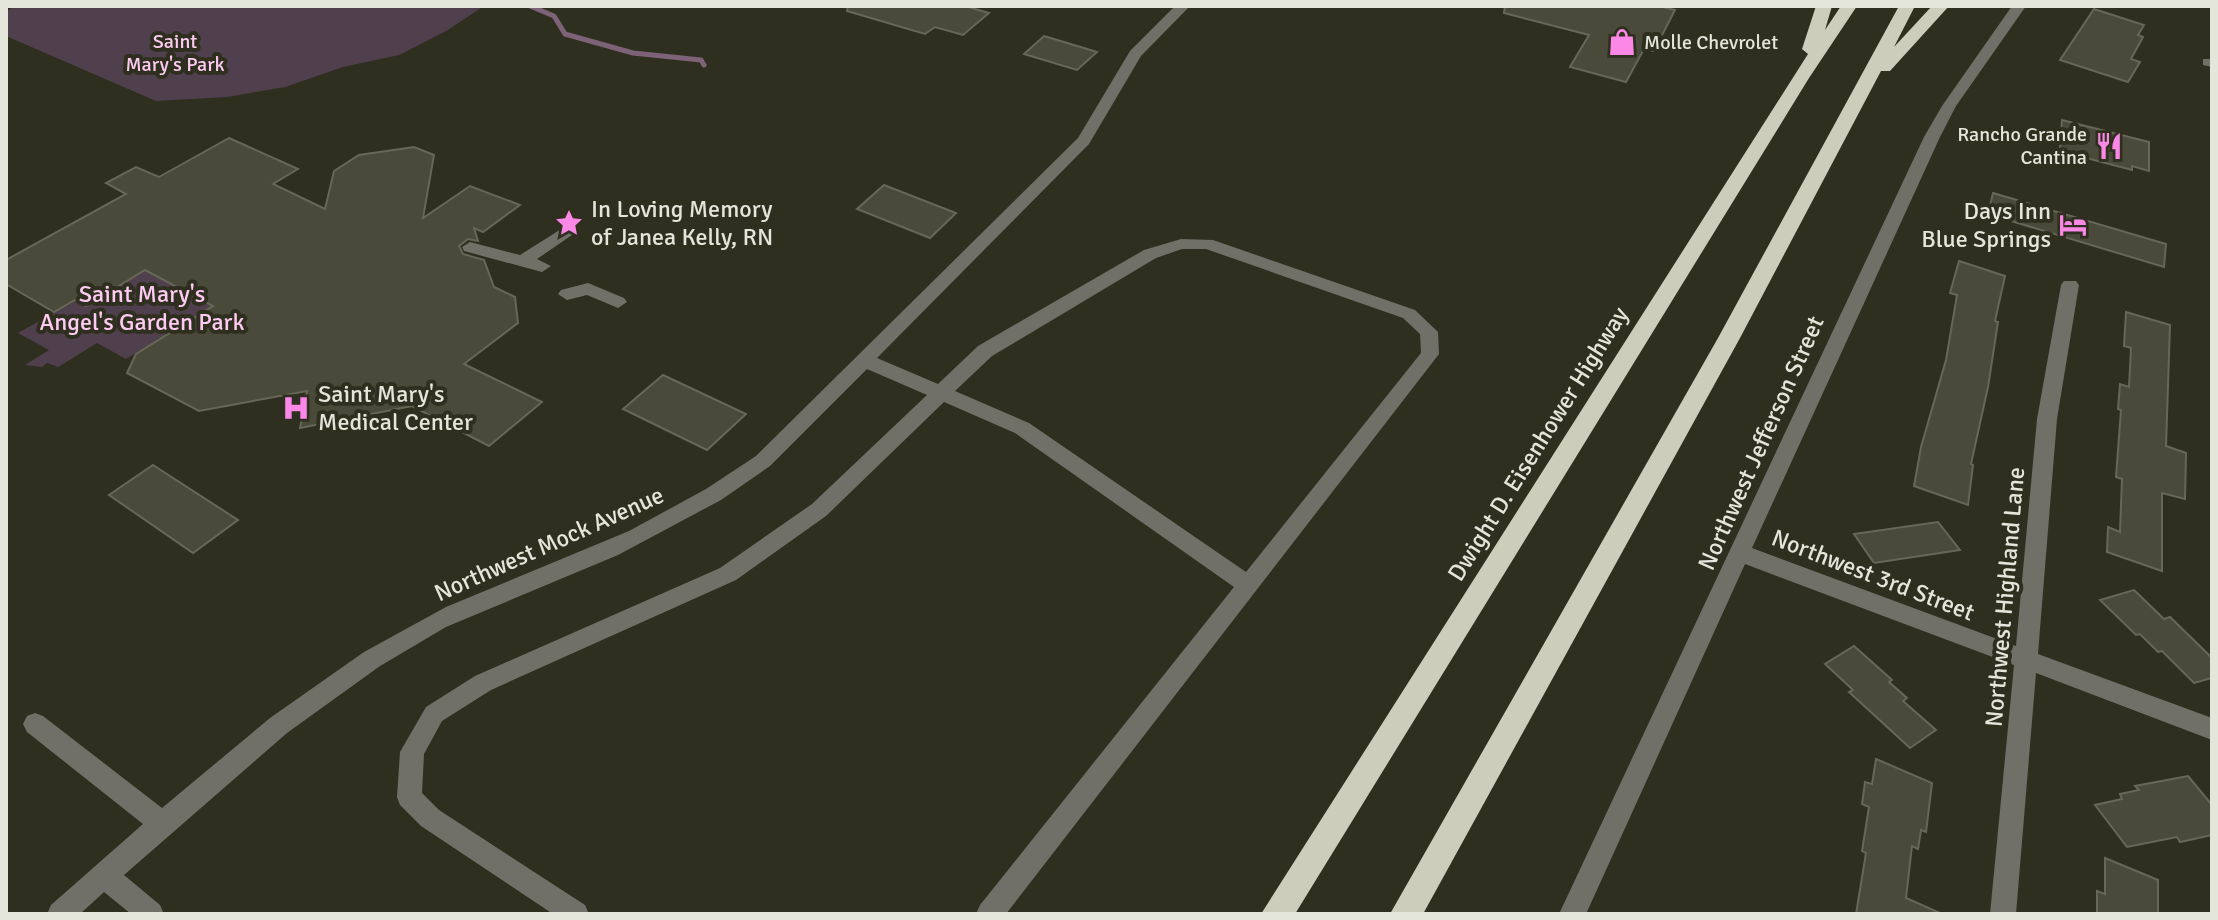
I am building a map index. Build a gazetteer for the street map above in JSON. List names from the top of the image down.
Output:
{
  "streets": {
    "highway": ["Dwight D. Eisenhower Highway"],
    "street": [
      "Northwest Jefferson Street",
      "Northwest Mock Avenue",
      "Northwest 3rd Street",
      "Northwest Highland Lane"
    ]
  },
  "crossings": [
    ["Northwest Jefferson Street", "Northwest 3rd Street"],
    ["Northwest 3rd Street", "Northwest Highland Lane"]
  ],
  "parks": ["Saint Mary's Park", "Saint Mary's Angel's Garden Park"],
  "places": {
    "shop": ["Molle Chevrolet"],
    "restaurant": ["Rancho Grande Cantina"],
    "place": ["In Loving Memory of Janea Kelly, RN"],
    "hotel": ["Days Inn Blue Springs"],
    "hospital": ["Saint Mary's Medical Center"]
  }
}
